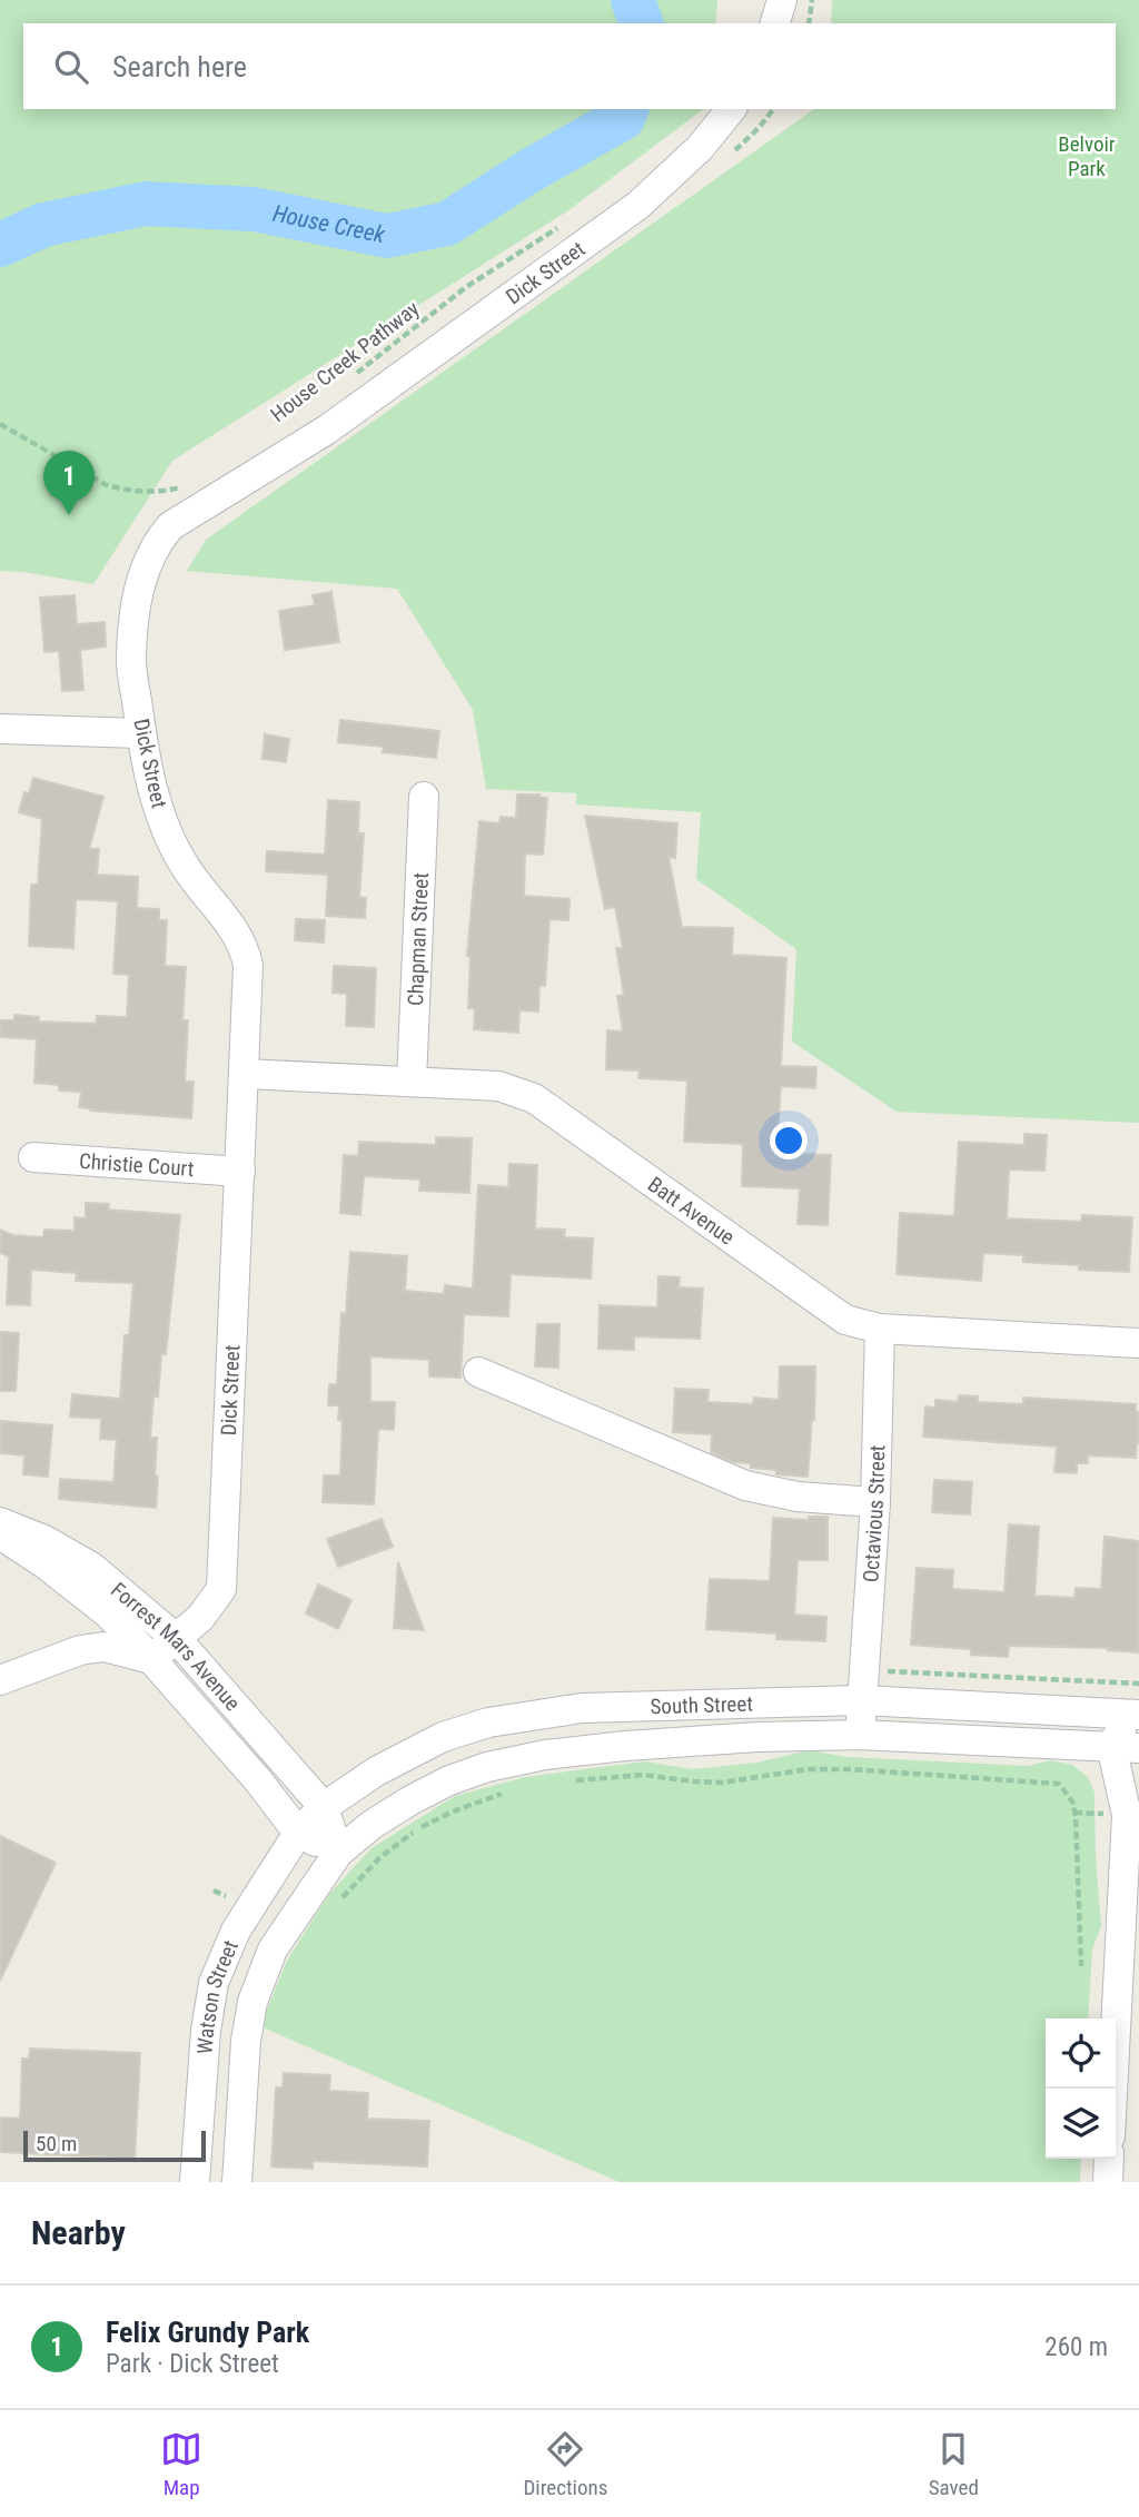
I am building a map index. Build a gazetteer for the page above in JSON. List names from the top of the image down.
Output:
{
  "streets": {
    "street": [
      "Dick Street",
      "Chapman Street",
      "Christie Court",
      "Batt Avenue",
      "Octavious Street",
      "Forrest Mars Avenue",
      "South Street",
      "Watson Street"
    ],
    "path": ["House Creek Pathway"]
  },
  "crossings": [
    ["Dick Street", "Christie Court"],
    ["Dick Street", "Batt Avenue"],
    ["Dick Street", "Forrest Mars Avenue"],
    ["Chapman Street", "Batt Avenue"],
    ["Batt Avenue", "Octavious Street"],
    ["Octavious Street", "South Street"],
    ["Forrest Mars Avenue", "South Street"],
    ["Forrest Mars Avenue", "Watson Street"],
    ["South Street", "Watson Street"]
  ],
  "water": ["House Creek"],
  "parks": ["Belvoir Park"],
  "scale_bar": "50 m",
  "page": {
    "search": "Search here",
    "pins": "1",
    "scale": "50 m",
    "heading": "Nearby",
    "list": [
      {
        "mark": "1",
        "name": "Felix Grundy Park",
        "note": "Park · Dick Street",
        "value": "260 m"
      }
    ],
    "nav": ["Map", "Directions", "Saved"]
  }
}
